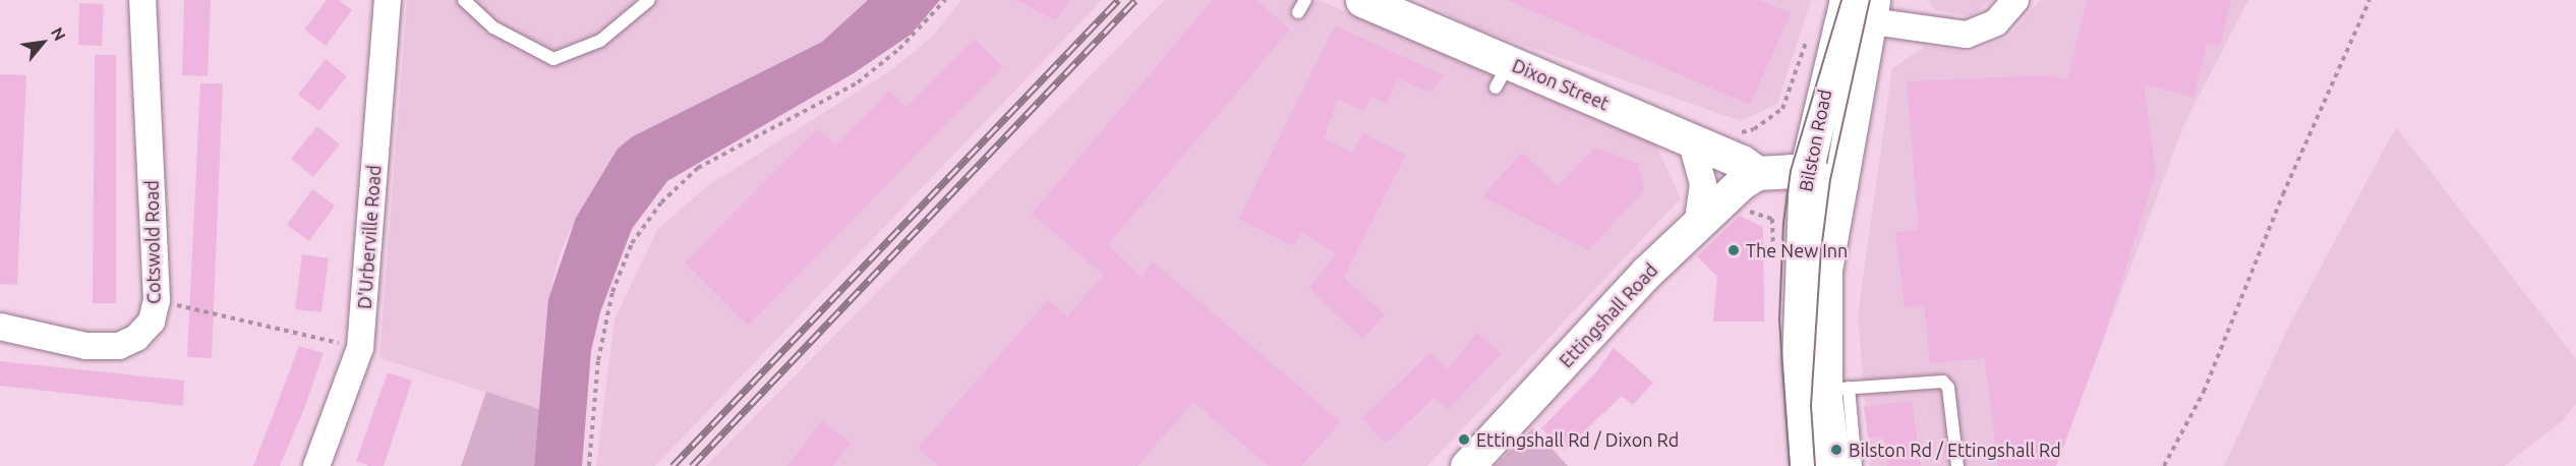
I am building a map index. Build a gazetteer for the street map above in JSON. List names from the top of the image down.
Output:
{
  "streets": {
    "main road": ["Dixon Street", "Bilston Road", "Ettingshall Road"],
    "street": ["D'Urberville Road", "Cotswold Road"]
  },
  "crossings": [
    ["Dixon Street", "Ettingshall Road"]
  ],
  "places": ["The New Inn", "Ettingshall Rd / Dixon Rd", "Bilston Rd / Ettingshall Rd"],
  "north": "top right"
}
